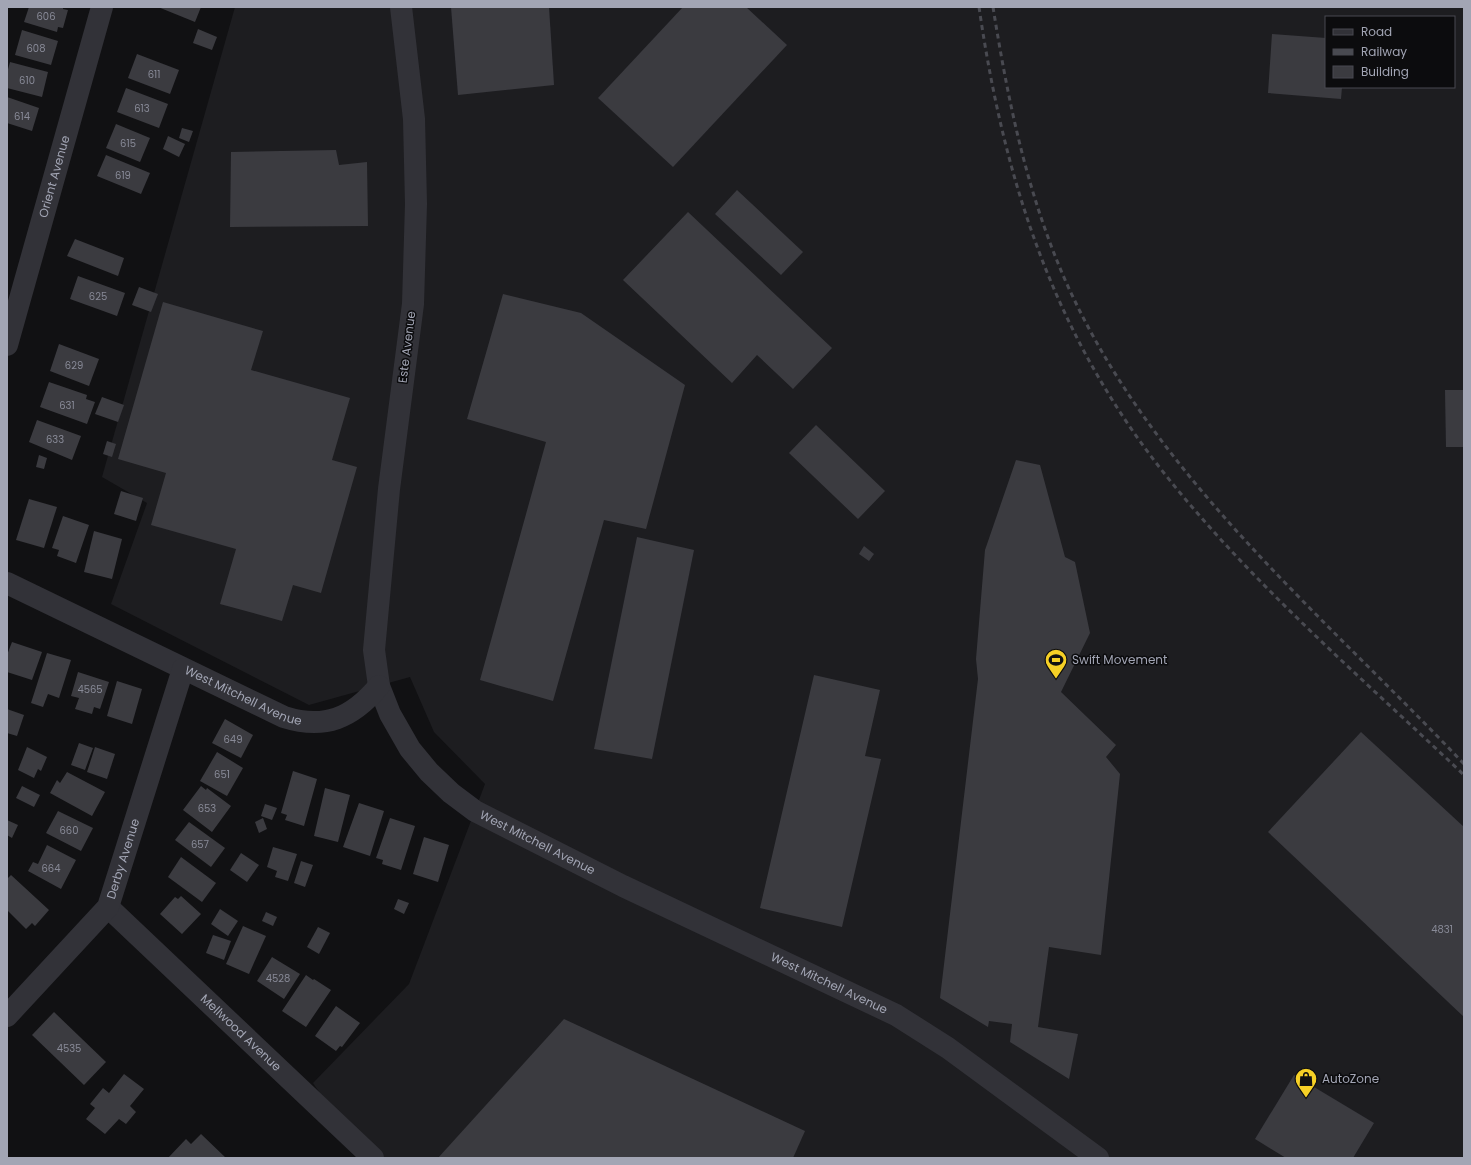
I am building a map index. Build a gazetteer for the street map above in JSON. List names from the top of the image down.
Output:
{
  "streets": {
    "street": [
      "Orient Avenue",
      "Este Avenue",
      "West Mitchell Avenue",
      "Derby Avenue",
      "Mellwood Avenue"
    ]
  },
  "crossings": [
    ["Este Avenue", "West Mitchell Avenue"],
    ["West Mitchell Avenue", "Derby Avenue"],
    ["Derby Avenue", "Mellwood Avenue"]
  ],
  "places": {
    "sports": ["Swift Movement"],
    "shop": ["AutoZone"]
  },
  "house_numbers": [
    "606",
    "608",
    "611",
    "610",
    "613",
    "614",
    "615",
    "619",
    "625",
    "629",
    "631",
    "633",
    "4565",
    "649",
    "651",
    "653",
    "660",
    "657",
    "664",
    "4831",
    "4528",
    "4535"
  ],
  "legend": ["Road", "Railway", "Building"]
}
